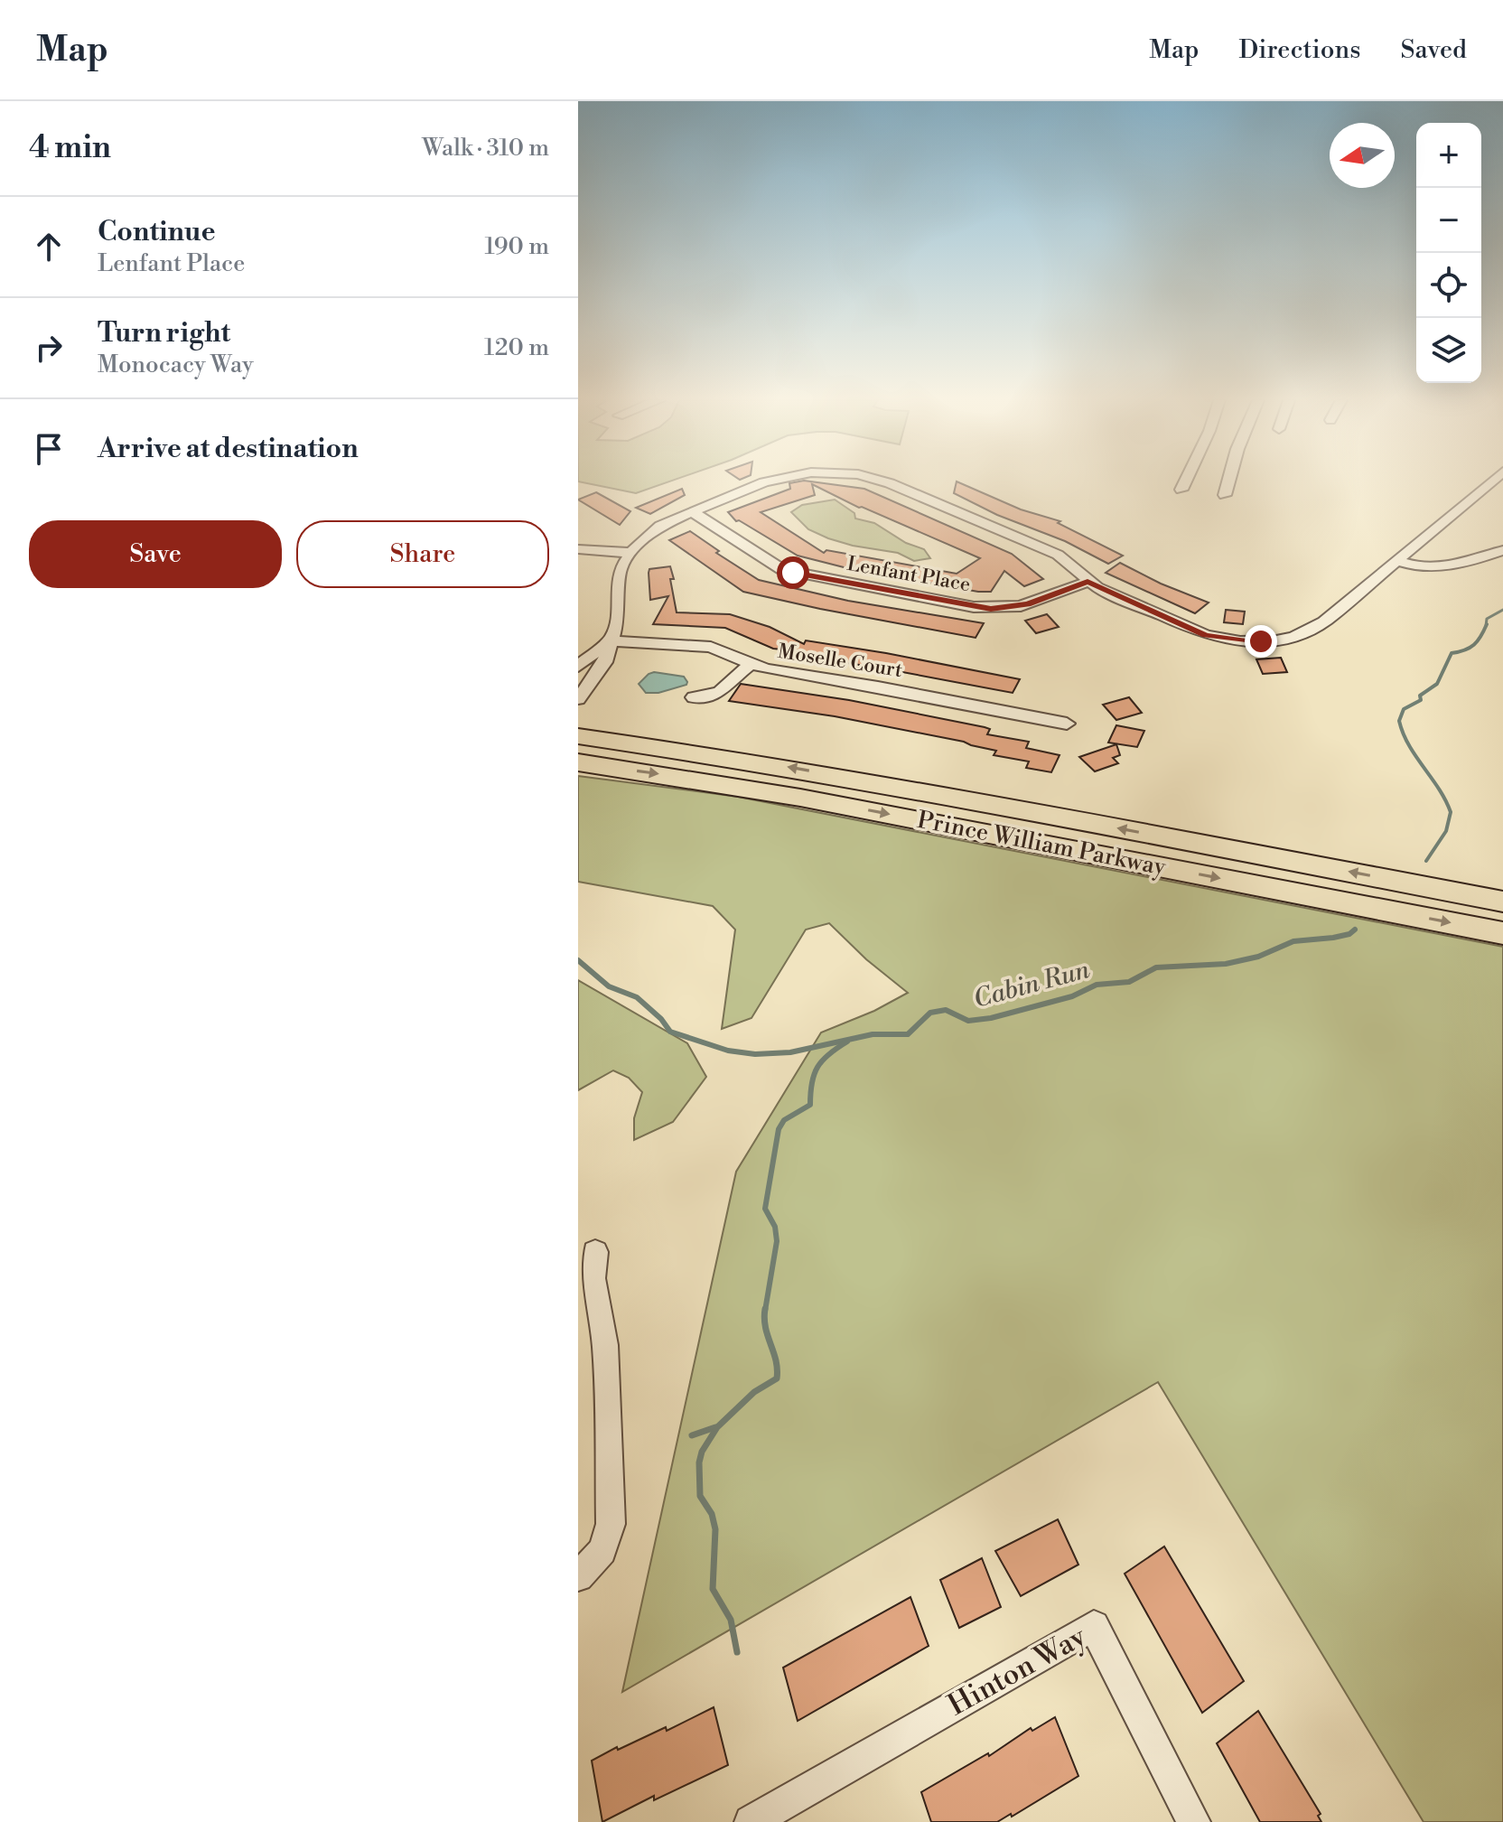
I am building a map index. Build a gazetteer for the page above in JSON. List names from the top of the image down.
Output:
{
  "streets": {
    "highway": ["Prince William Parkway"],
    "street": ["Lenfant Place", "Moselle Court", "Hinton Way"]
  },
  "water": ["Cabin Run"],
  "north": "left",
  "page": {
    "header": "Map",
    "nav": ["Map", "Directions", "Saved"],
    "heading": ["4 min", "Walk · 310 m"],
    "map_buttons": ["+", "−"],
    "list": [
      ["Continue", "Lenfant Place", "190 m"],
      ["Turn right", "Monocacy Way", "120 m"],
      "Arrive at destination"
    ],
    "buttons": ["Save", "Share"]
  }
}
